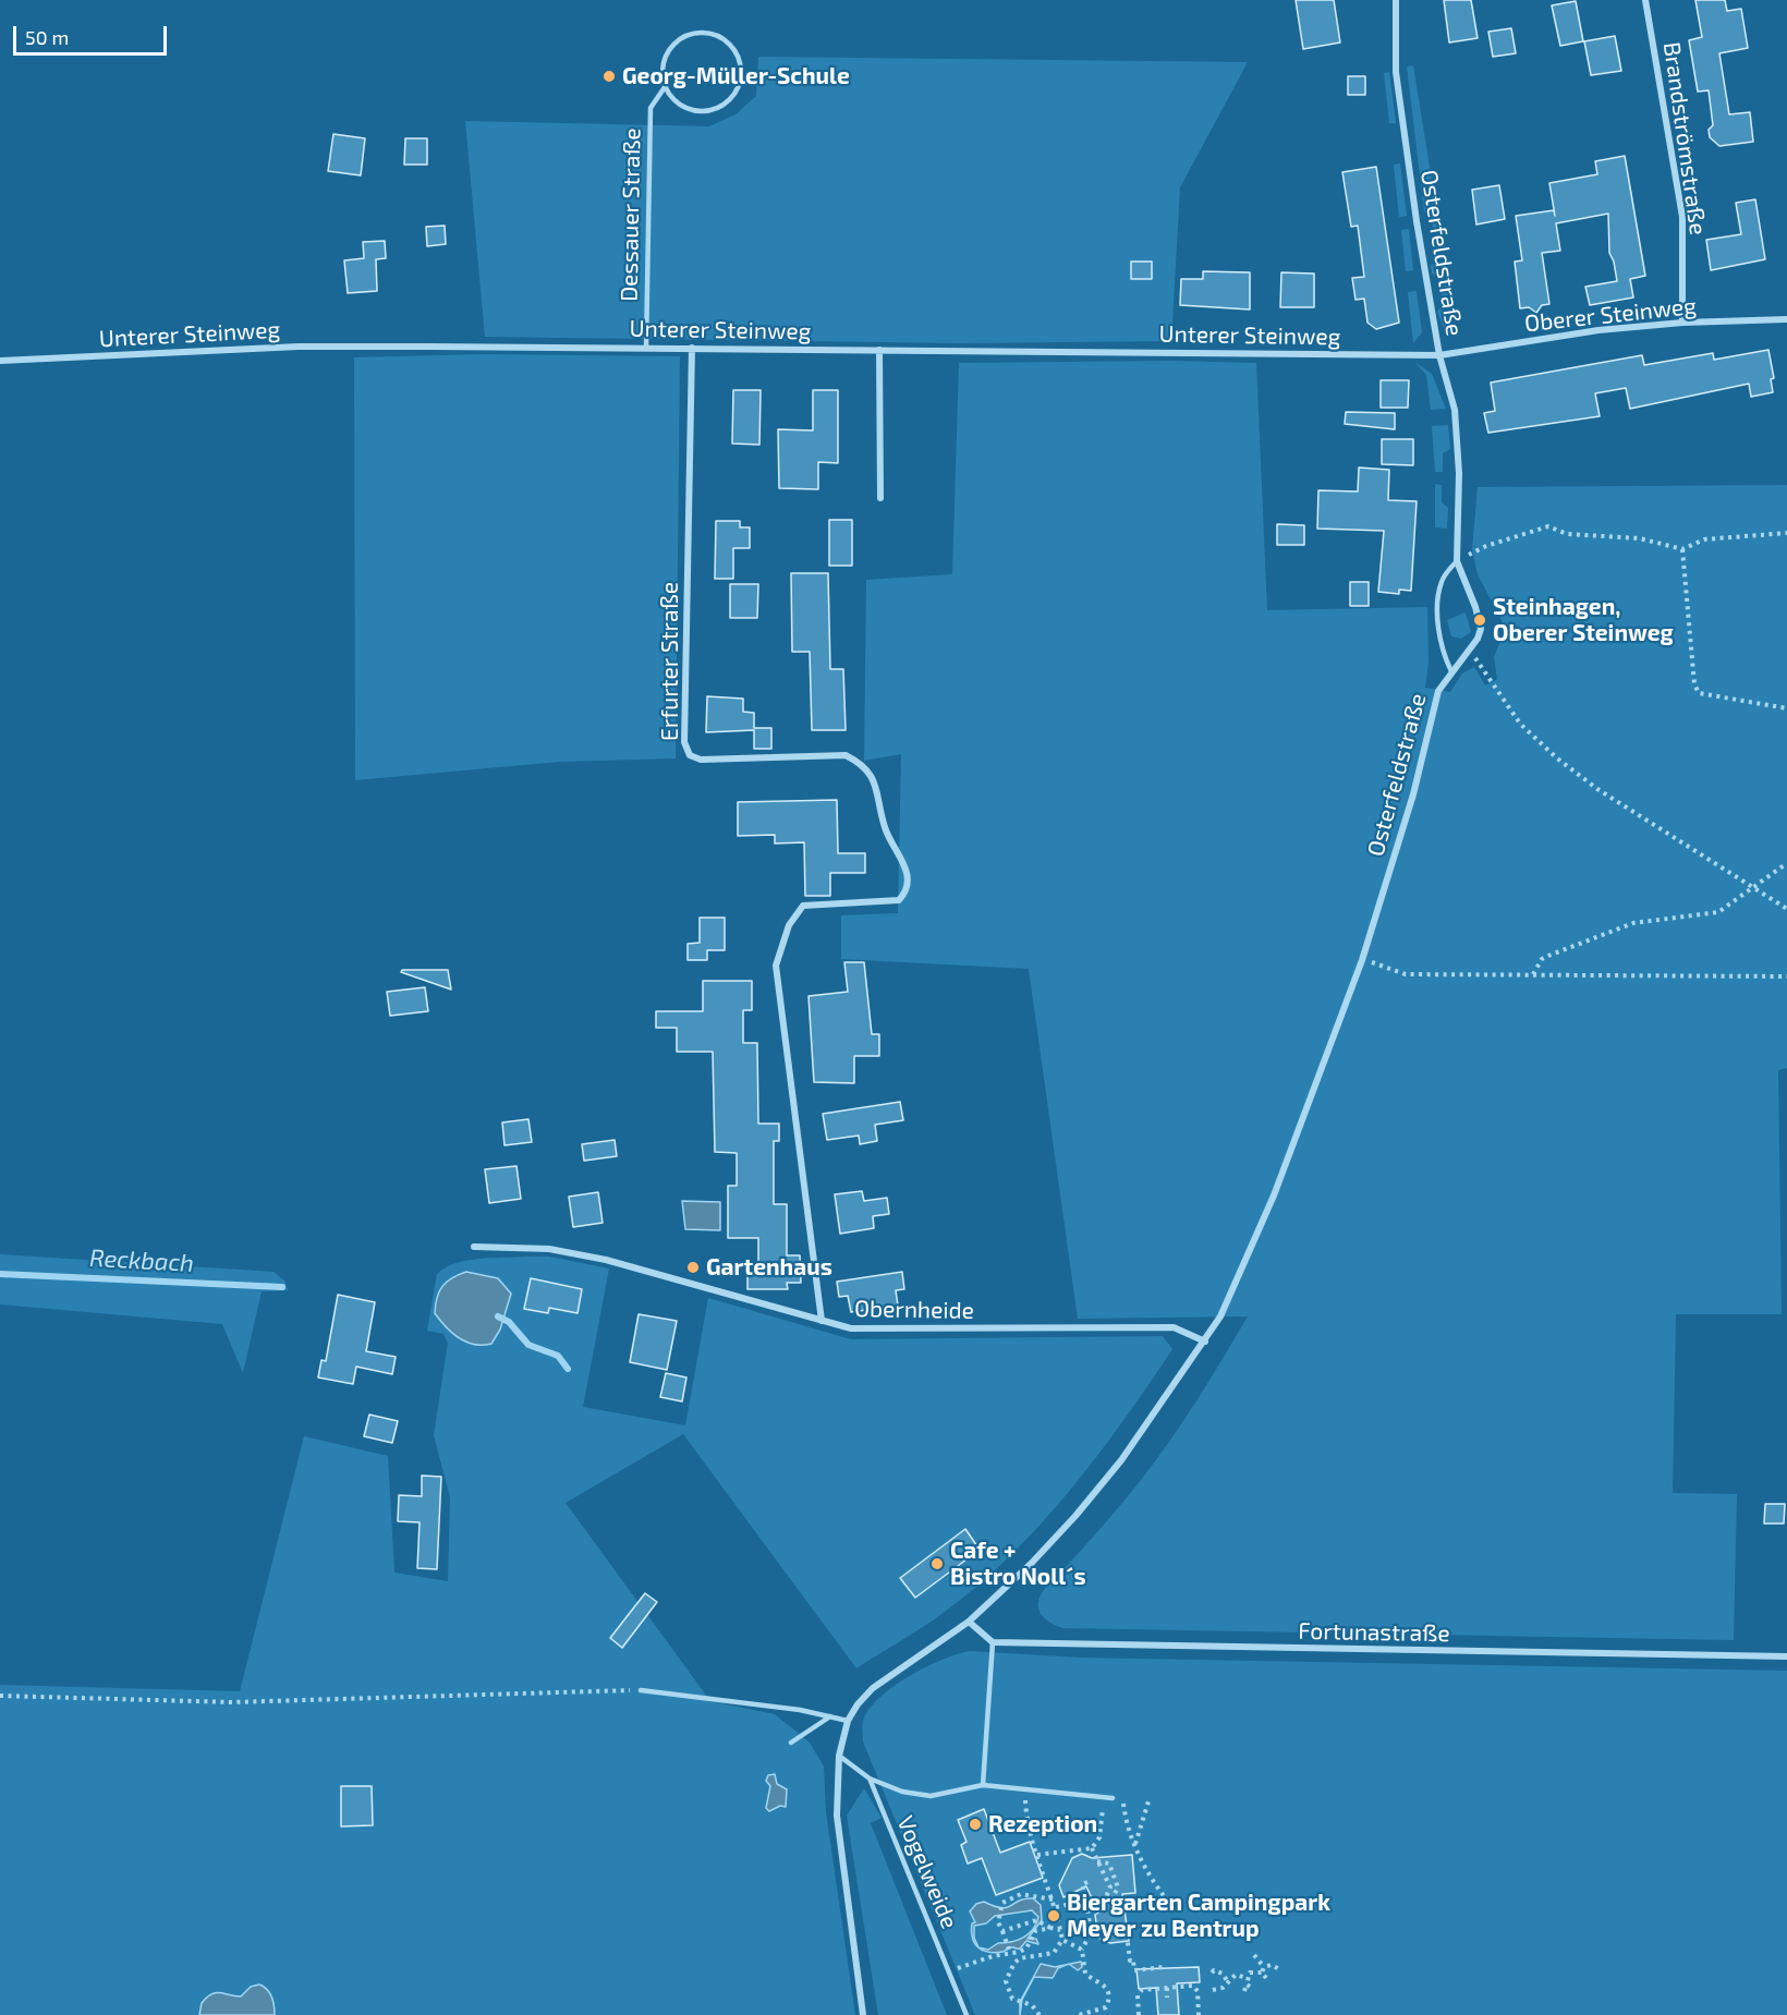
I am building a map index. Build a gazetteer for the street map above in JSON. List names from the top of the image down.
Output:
{
  "streets": {
    "street": [
      "Brandströmstraße",
      "Osterfeldstraße",
      "Oberer Steinweg",
      "Unterer Steinweg",
      "Erfurter Straße",
      "Obernheide",
      "Fortunastraße"
    ],
    "lane": ["Dessauer Straße", "Vogelweide"]
  },
  "crossings": [
    ["Brandströmstraße", "Oberer Steinweg"],
    ["Dessauer Straße", "Unterer Steinweg"],
    ["Osterfeldstraße", "Oberer Steinweg"],
    ["Osterfeldstraße", "Unterer Steinweg"],
    ["Osterfeldstraße", "Obernheide"],
    ["Oberer Steinweg", "Unterer Steinweg"],
    ["Unterer Steinweg", "Erfurter Straße"],
    ["Erfurter Straße", "Obernheide"]
  ],
  "water": ["Reckbach"],
  "places": [
    "Georg-Müller-Schule",
    "Steinhagen, Oberer Steinweg",
    "Gartenhaus",
    "Cafe + Bistro Noll´s",
    "Rezeption",
    "Biergarten Campingpark Meyer zu Bentrup"
  ],
  "scale_bar": "50 m"
}
